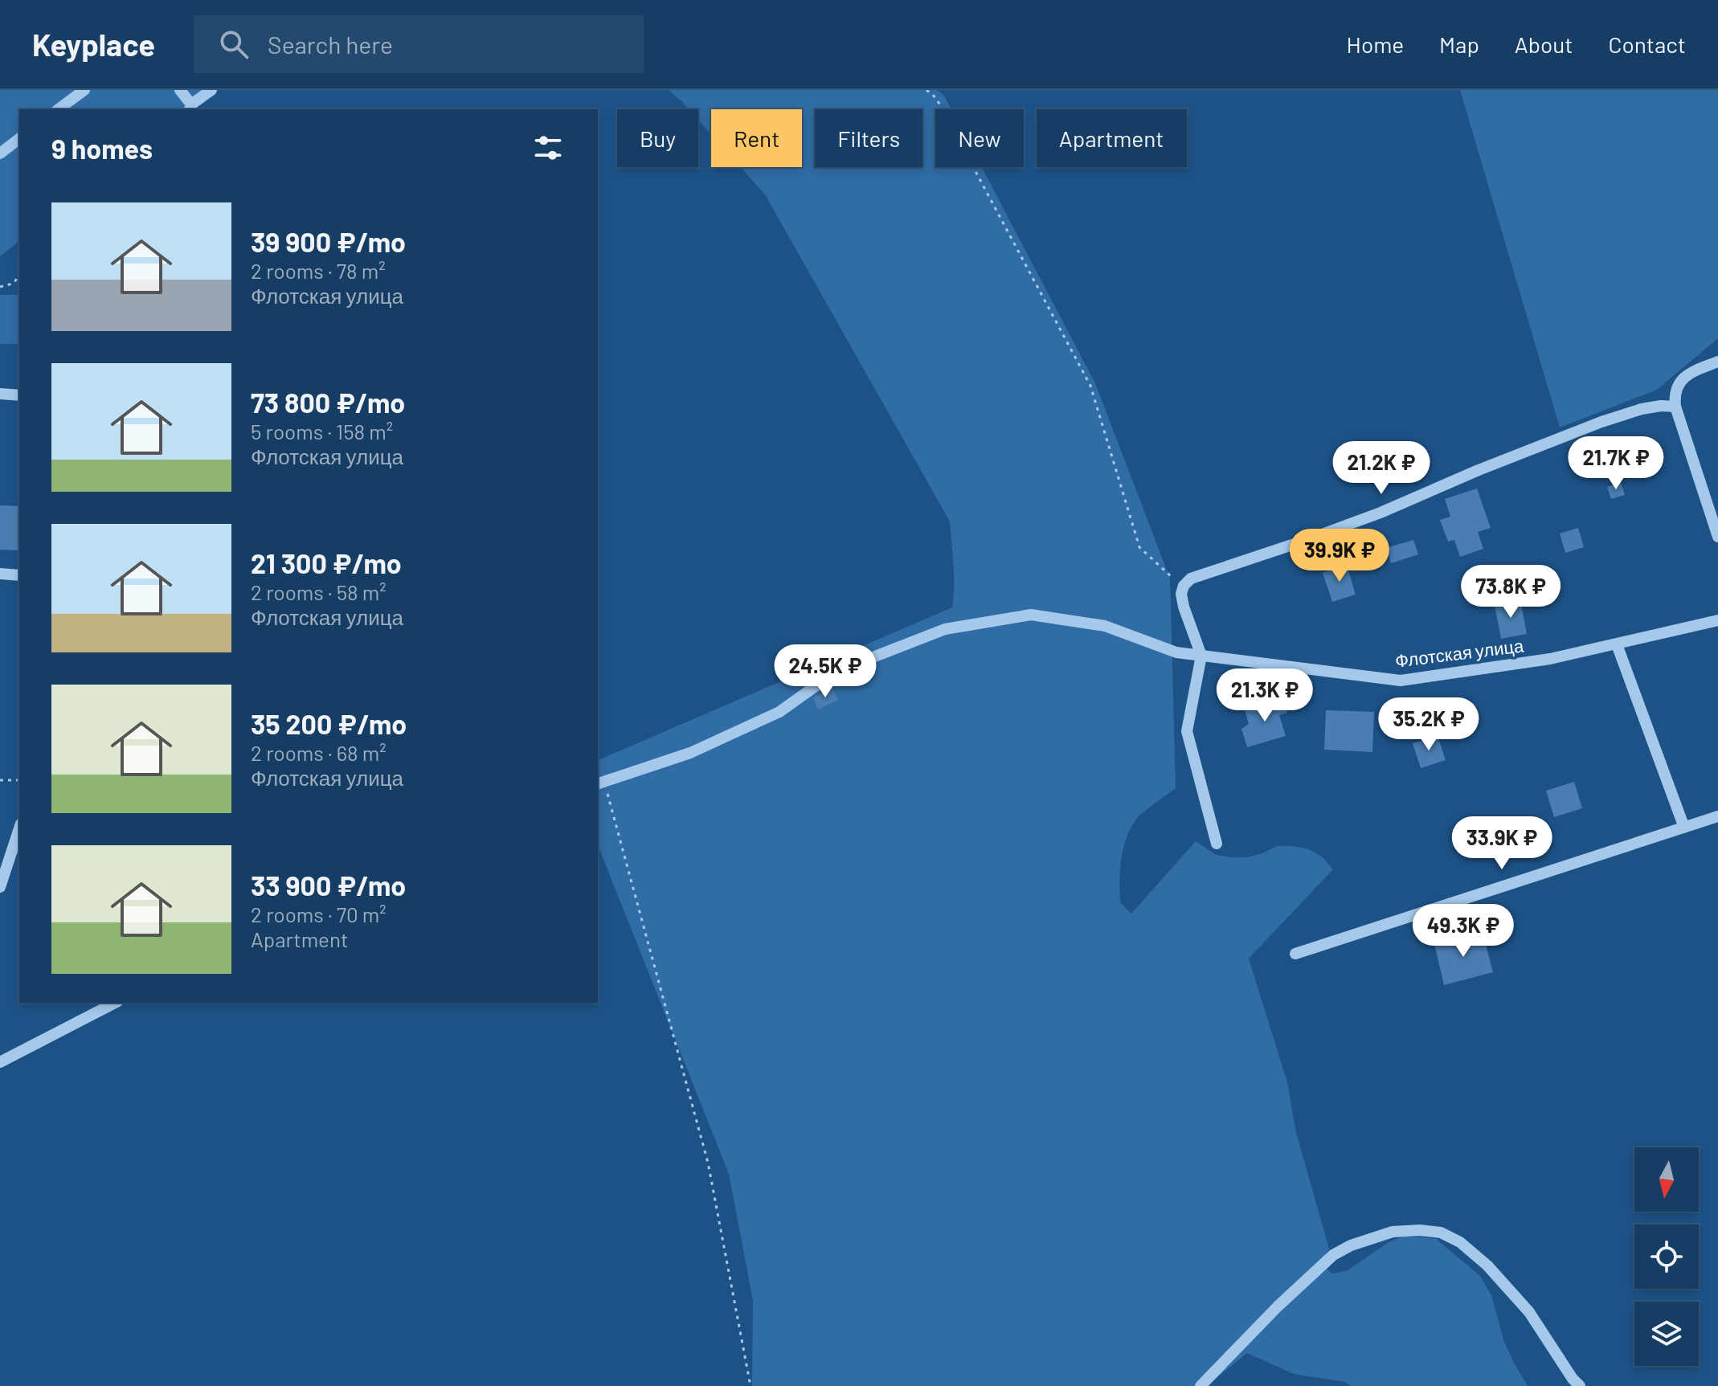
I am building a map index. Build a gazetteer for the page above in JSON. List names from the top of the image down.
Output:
{
  "streets": {
    "street": ["Флотская улица"]
  },
  "north": "bottom",
  "page": {
    "header": "Keyplace",
    "search": "Search here",
    "nav": [
      "Home",
      "Map",
      "About",
      "Contact"
    ],
    "chip": [
      "Buy",
      "Rent",
      "Filters",
      "New",
      "Apartment"
    ],
    "heading": "9 homes",
    "list": [
      {
        "name": "39 900 ₽/mo",
        "note": "2 rooms · 78 m² · Флотская улица"
      },
      {
        "name": "73 800 ₽/mo",
        "note": "5 rooms · 158 m² · Флотская улица"
      },
      {
        "name": "21 300 ₽/mo",
        "note": "2 rooms · 58 m² · Флотская улица"
      },
      {
        "name": "35 200 ₽/mo",
        "note": "2 rooms · 68 m² · Флотская улица"
      },
      {
        "name": "33 900 ₽/mo",
        "note": "2 rooms · 70 m² · Apartment"
      }
    ],
    "price": [
      "21.7K ₽",
      "21.2K ₽",
      "39.9K ₽",
      "73.8K ₽",
      "24.5K ₽",
      "21.3K ₽",
      "35.2K ₽",
      "33.9K ₽",
      "49.3K ₽"
    ]
  }
}
